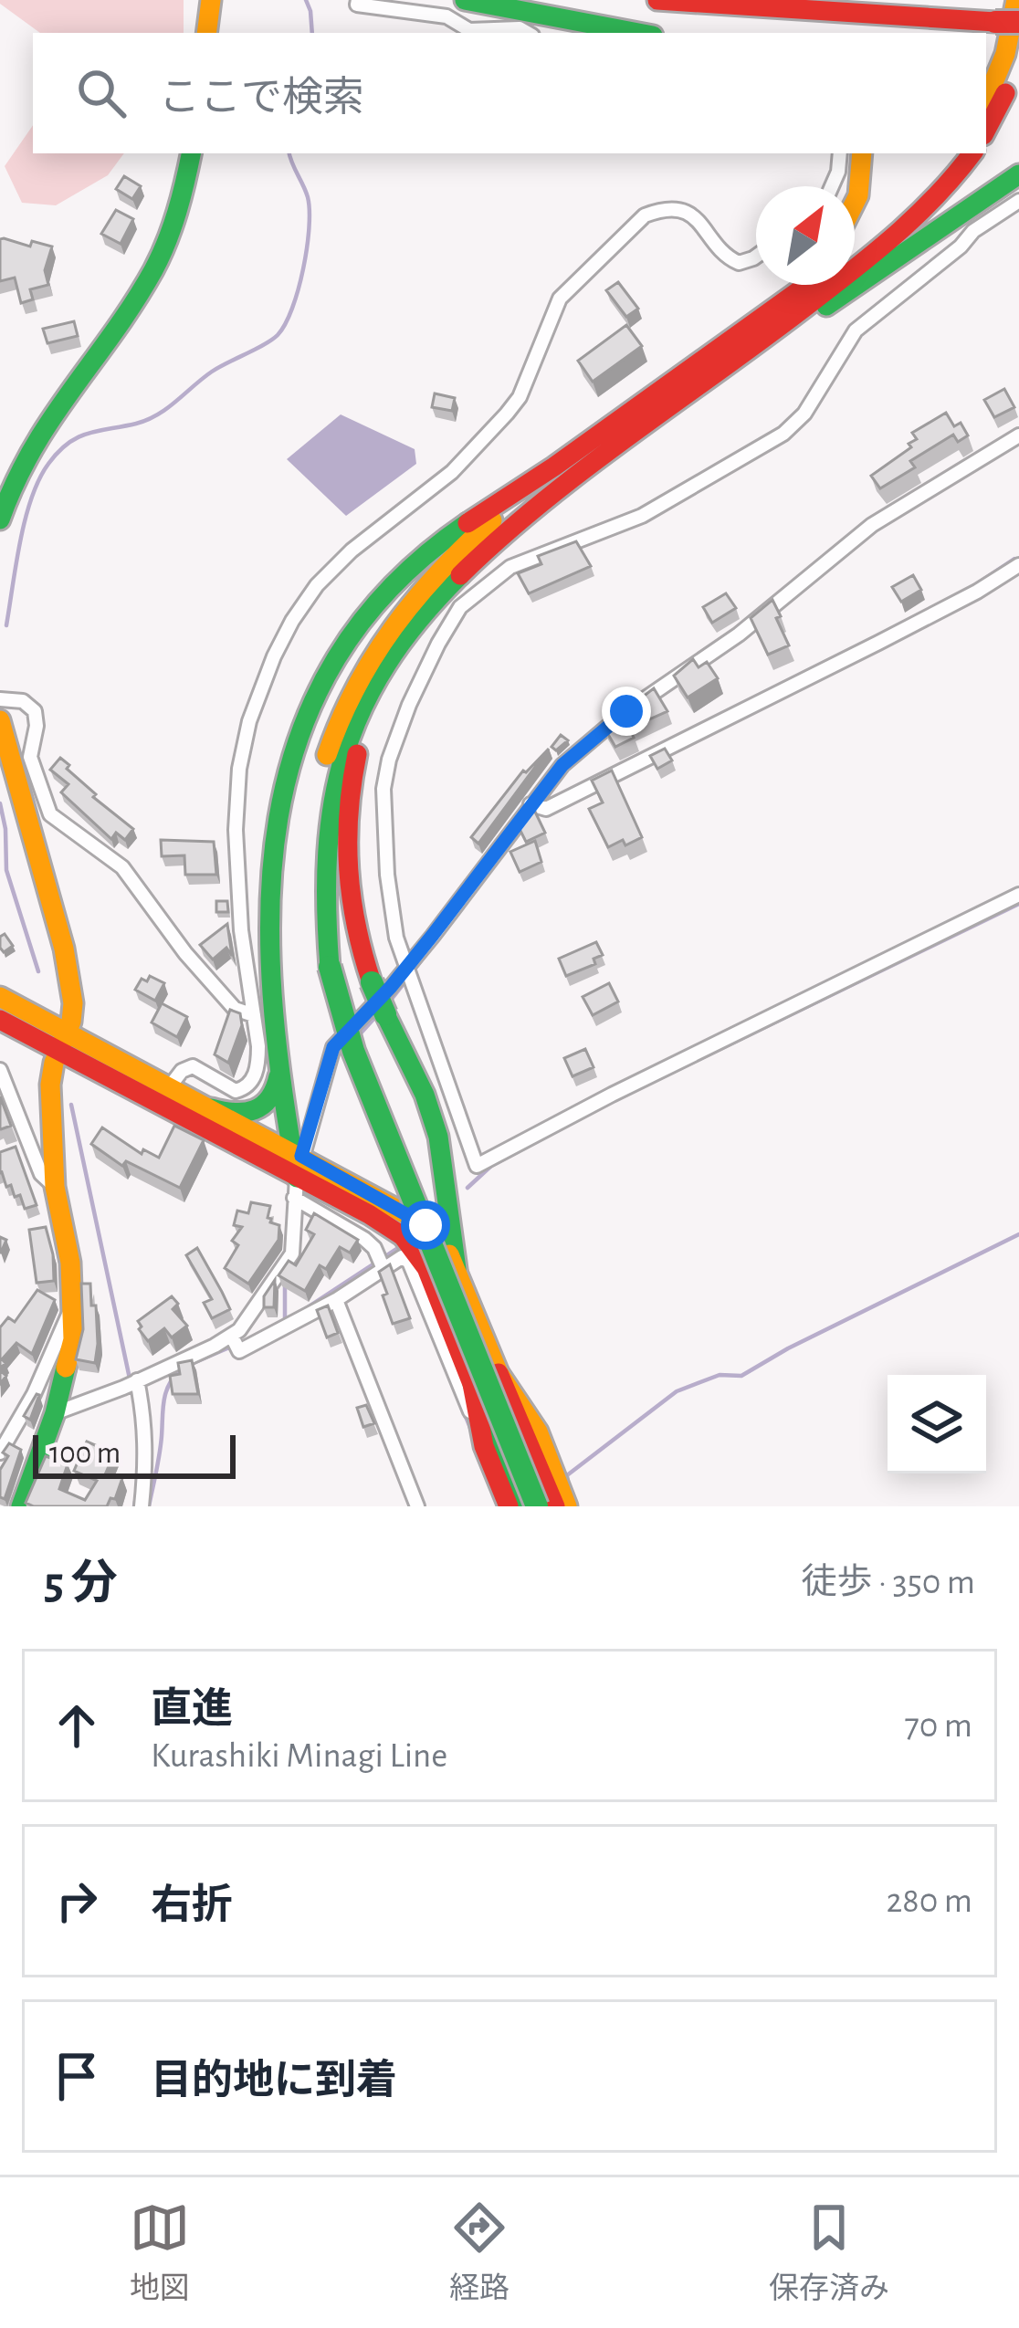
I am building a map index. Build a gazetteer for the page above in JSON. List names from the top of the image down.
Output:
{
  "scale_bar": "100 m",
  "north": "top right",
  "page": {
    "search": "ここで検索",
    "scale": "100 m",
    "heading": ["5 分", "徒歩 · 350 m"],
    "list": [
      ["直進", "Kurashiki Minagi Line", "70 m"],
      ["右折", "280 m"],
      "目的地に到着"
    ],
    "nav": ["地図", "経路", "保存済み"]
  }
}
